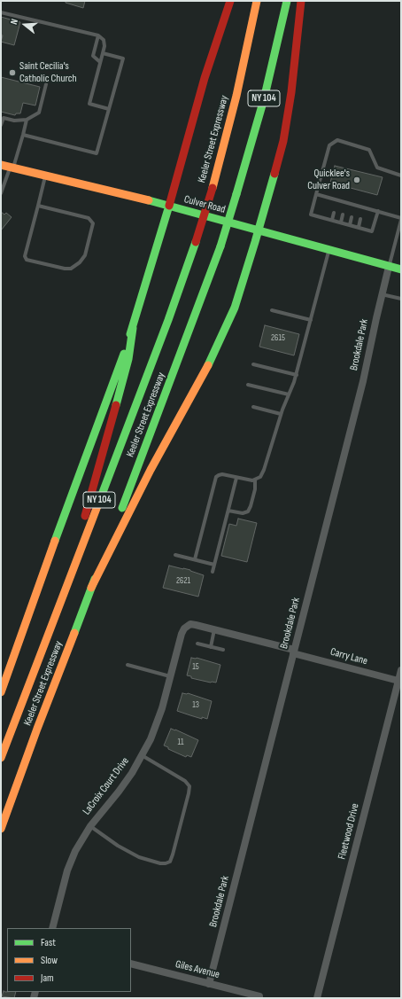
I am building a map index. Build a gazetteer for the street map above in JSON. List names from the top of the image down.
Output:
{
  "streets": {
    "main road": ["NY 104", "Keeler Street Expressway", "Culver Road"],
    "street": [
      "Brookdale Park",
      "Carry Lane",
      "LaCroix Court Drive",
      "Fleetwood Drive",
      "Giles Avenue"
    ]
  },
  "crossings": [
    ["Culver Road", "Brookdale Park"],
    ["Brookdale Park", "Carry Lane"],
    ["Brookdale Park", "Giles Avenue"],
    ["Carry Lane", "LaCroix Court Drive"],
    ["Carry Lane", "Fleetwood Drive"]
  ],
  "places": ["Saint Cecilia's Catholic Church", "Quicklee's Culver Road"],
  "house_numbers": [
    "2615",
    "2621",
    "15",
    "13",
    "11"
  ],
  "legend": ["Fast", "Slow", "Jam"],
  "north": "left"
}
